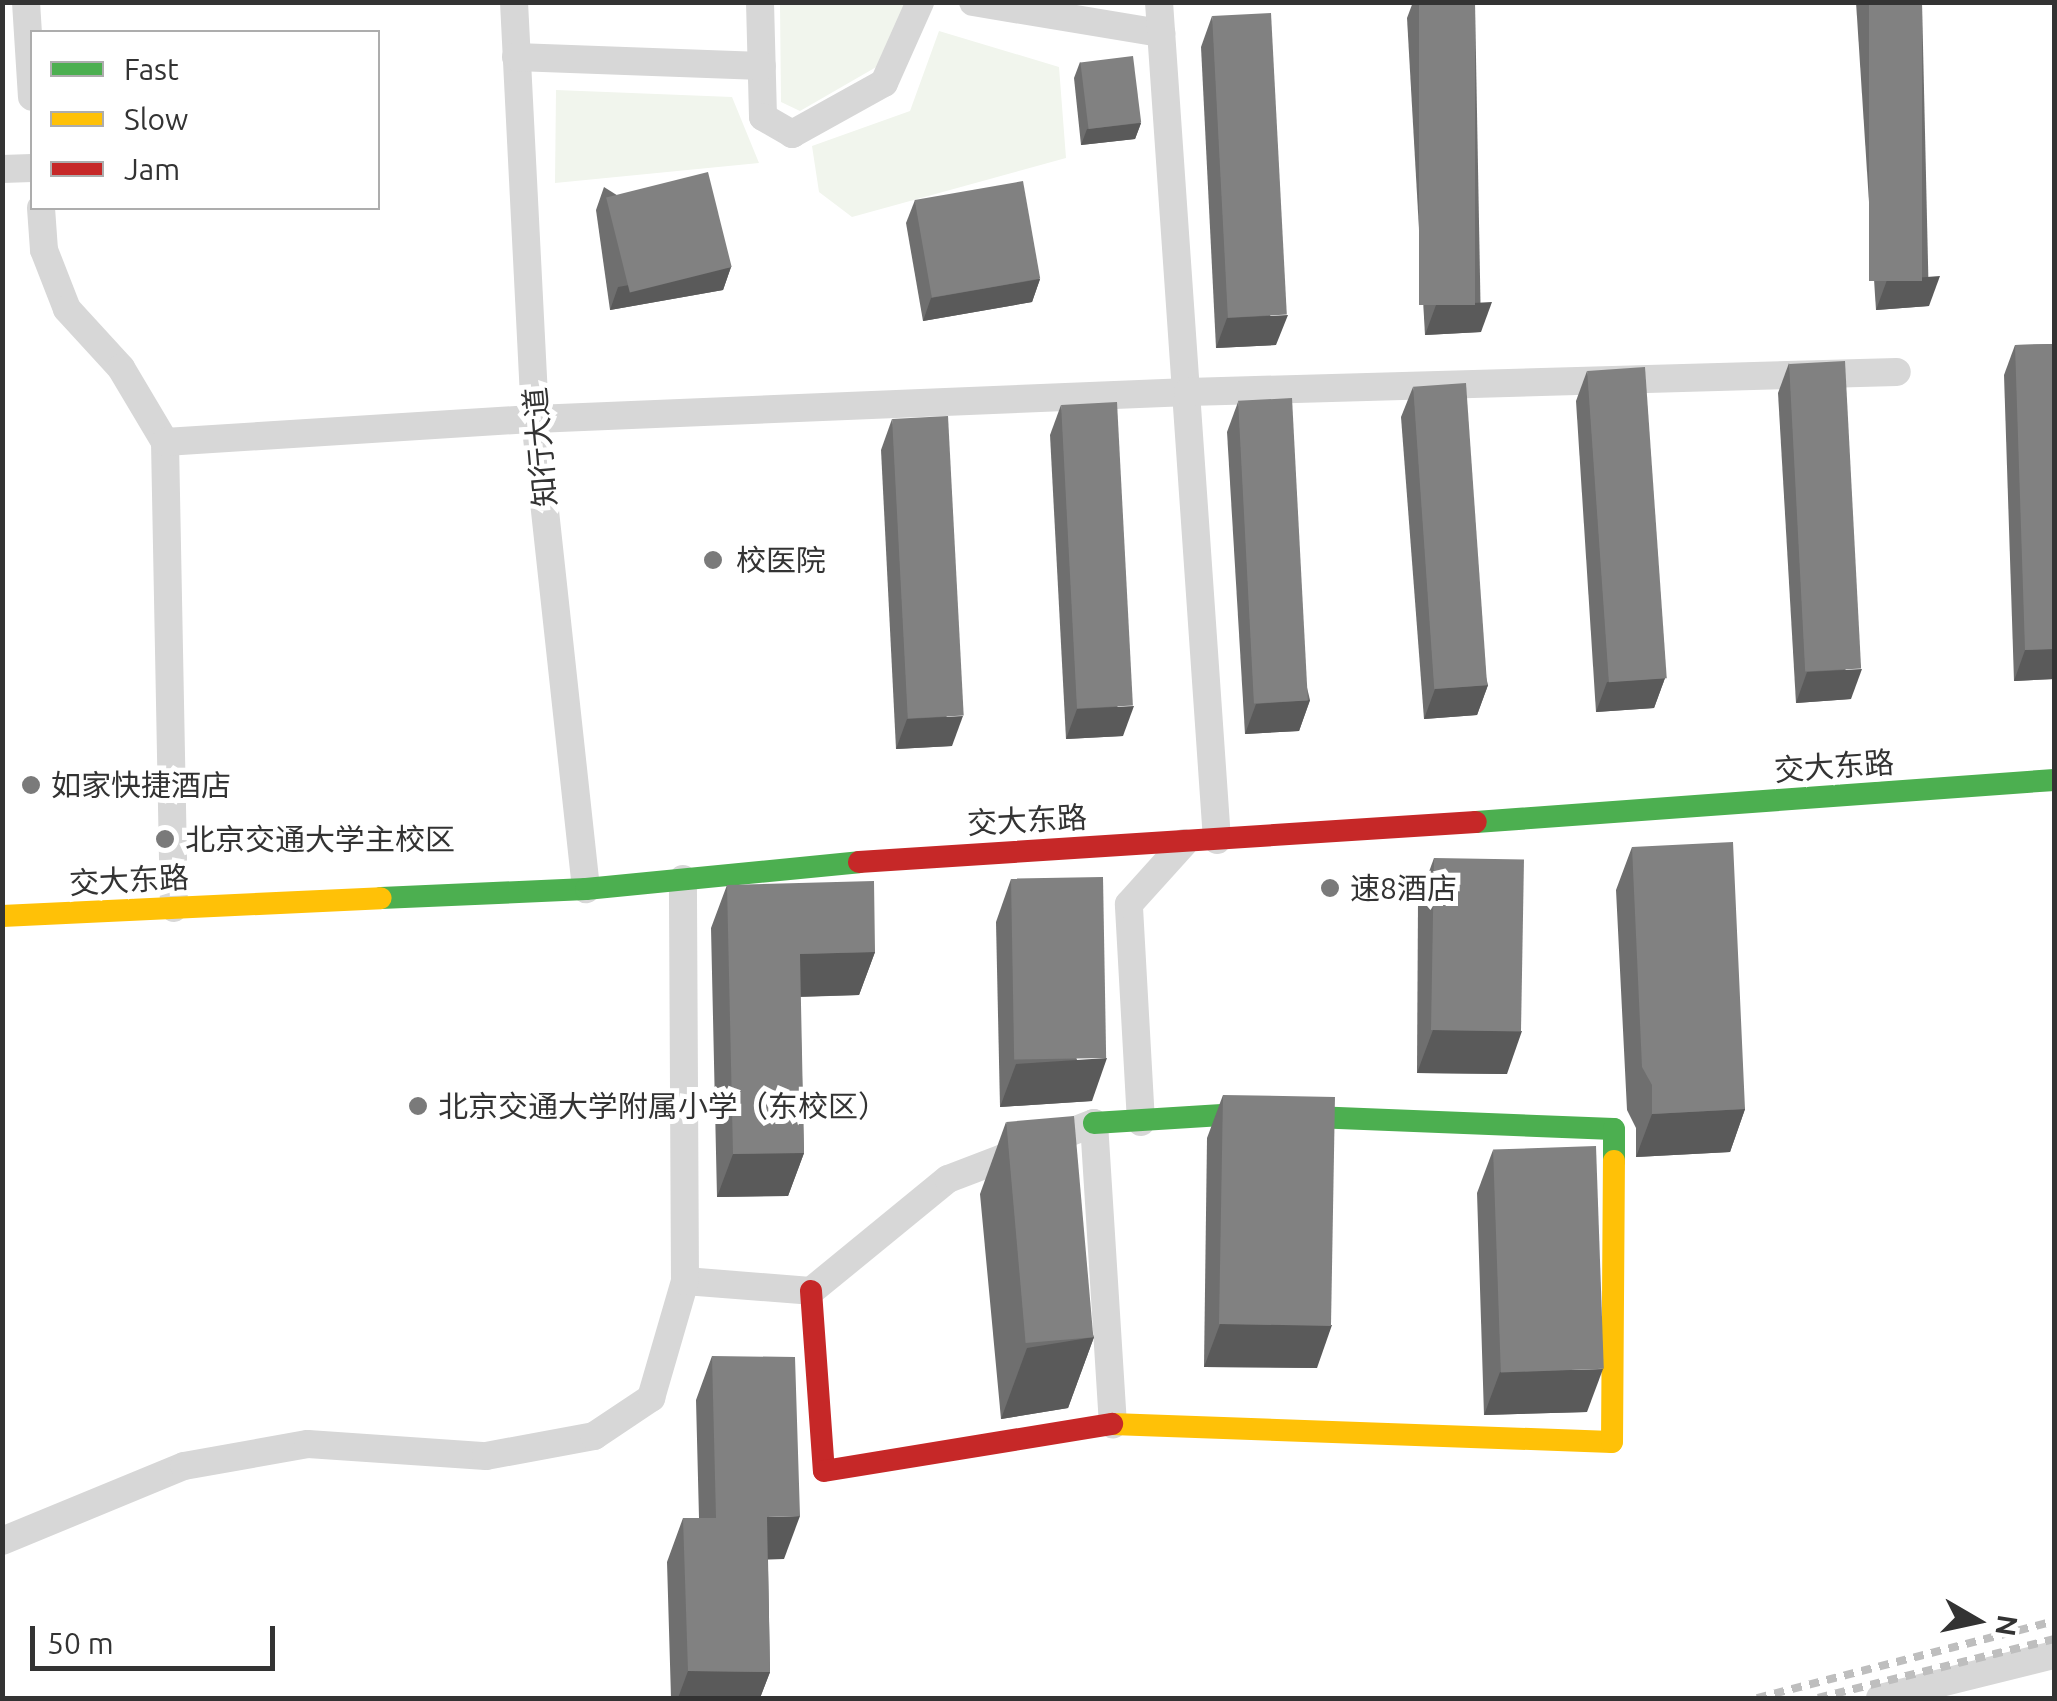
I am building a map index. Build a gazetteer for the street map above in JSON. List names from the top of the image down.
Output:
{
  "streets": {
    "street": ["知行大道", "交大东路"]
  },
  "crossings": [
    ["知行大道", "交大东路"]
  ],
  "places": [
    "校医院",
    "如家快捷酒店",
    "北京交通大学主校区",
    "速8酒店",
    "北京交通大学附属小学（东校区）"
  ],
  "legend": ["Fast", "Slow", "Jam"],
  "scale_bar": "50 m",
  "north": "right"
}
